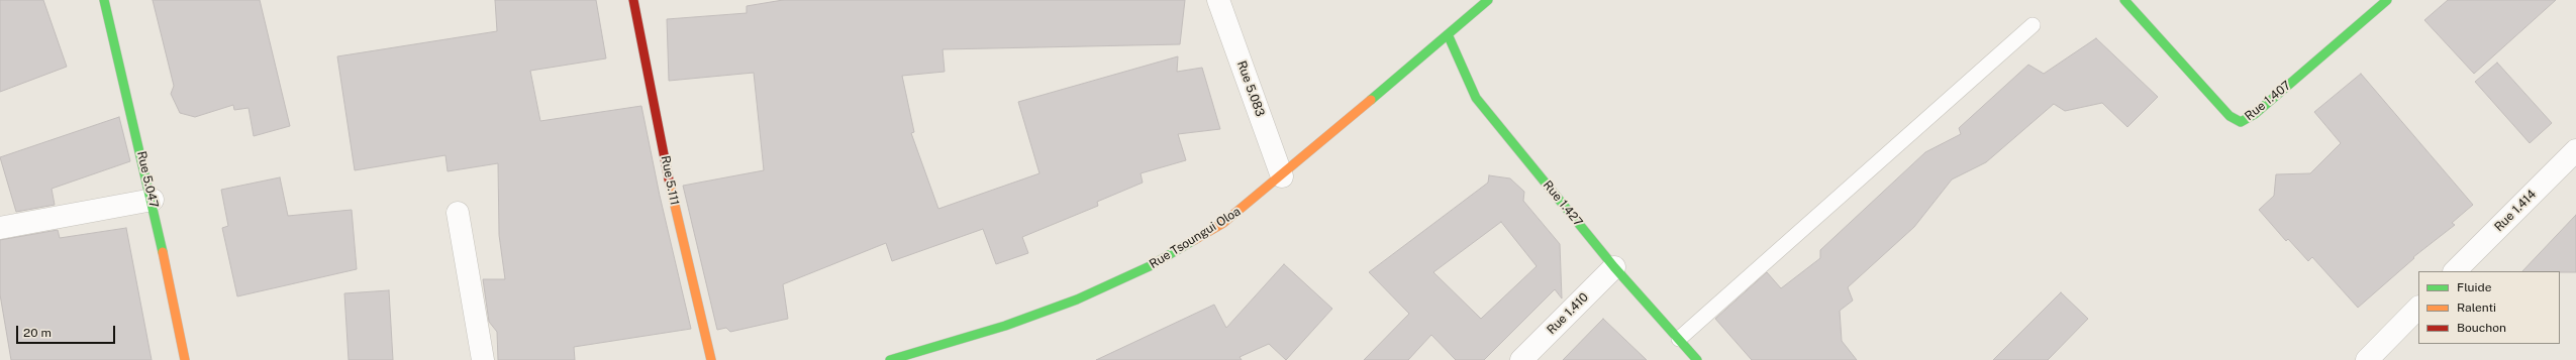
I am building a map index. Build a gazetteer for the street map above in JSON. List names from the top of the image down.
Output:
{
  "streets": {
    "street": [
      "Rue 5.083",
      "Rue 1.407",
      "Rue 5.047",
      "Rue 5.111",
      "Rue 1.427",
      "Rue 1.414",
      "Rue Tsoungui Oloa",
      "Rue 1.410"
    ]
  },
  "crossings": [
    ["Rue 5.083", "Rue Tsoungui Oloa"],
    ["Rue 1.427", "Rue Tsoungui Oloa"],
    ["Rue 1.427", "Rue 1.410"]
  ],
  "legend": ["Fluide", "Ralenti", "Bouchon"],
  "scale_bar": "20 m"
}
